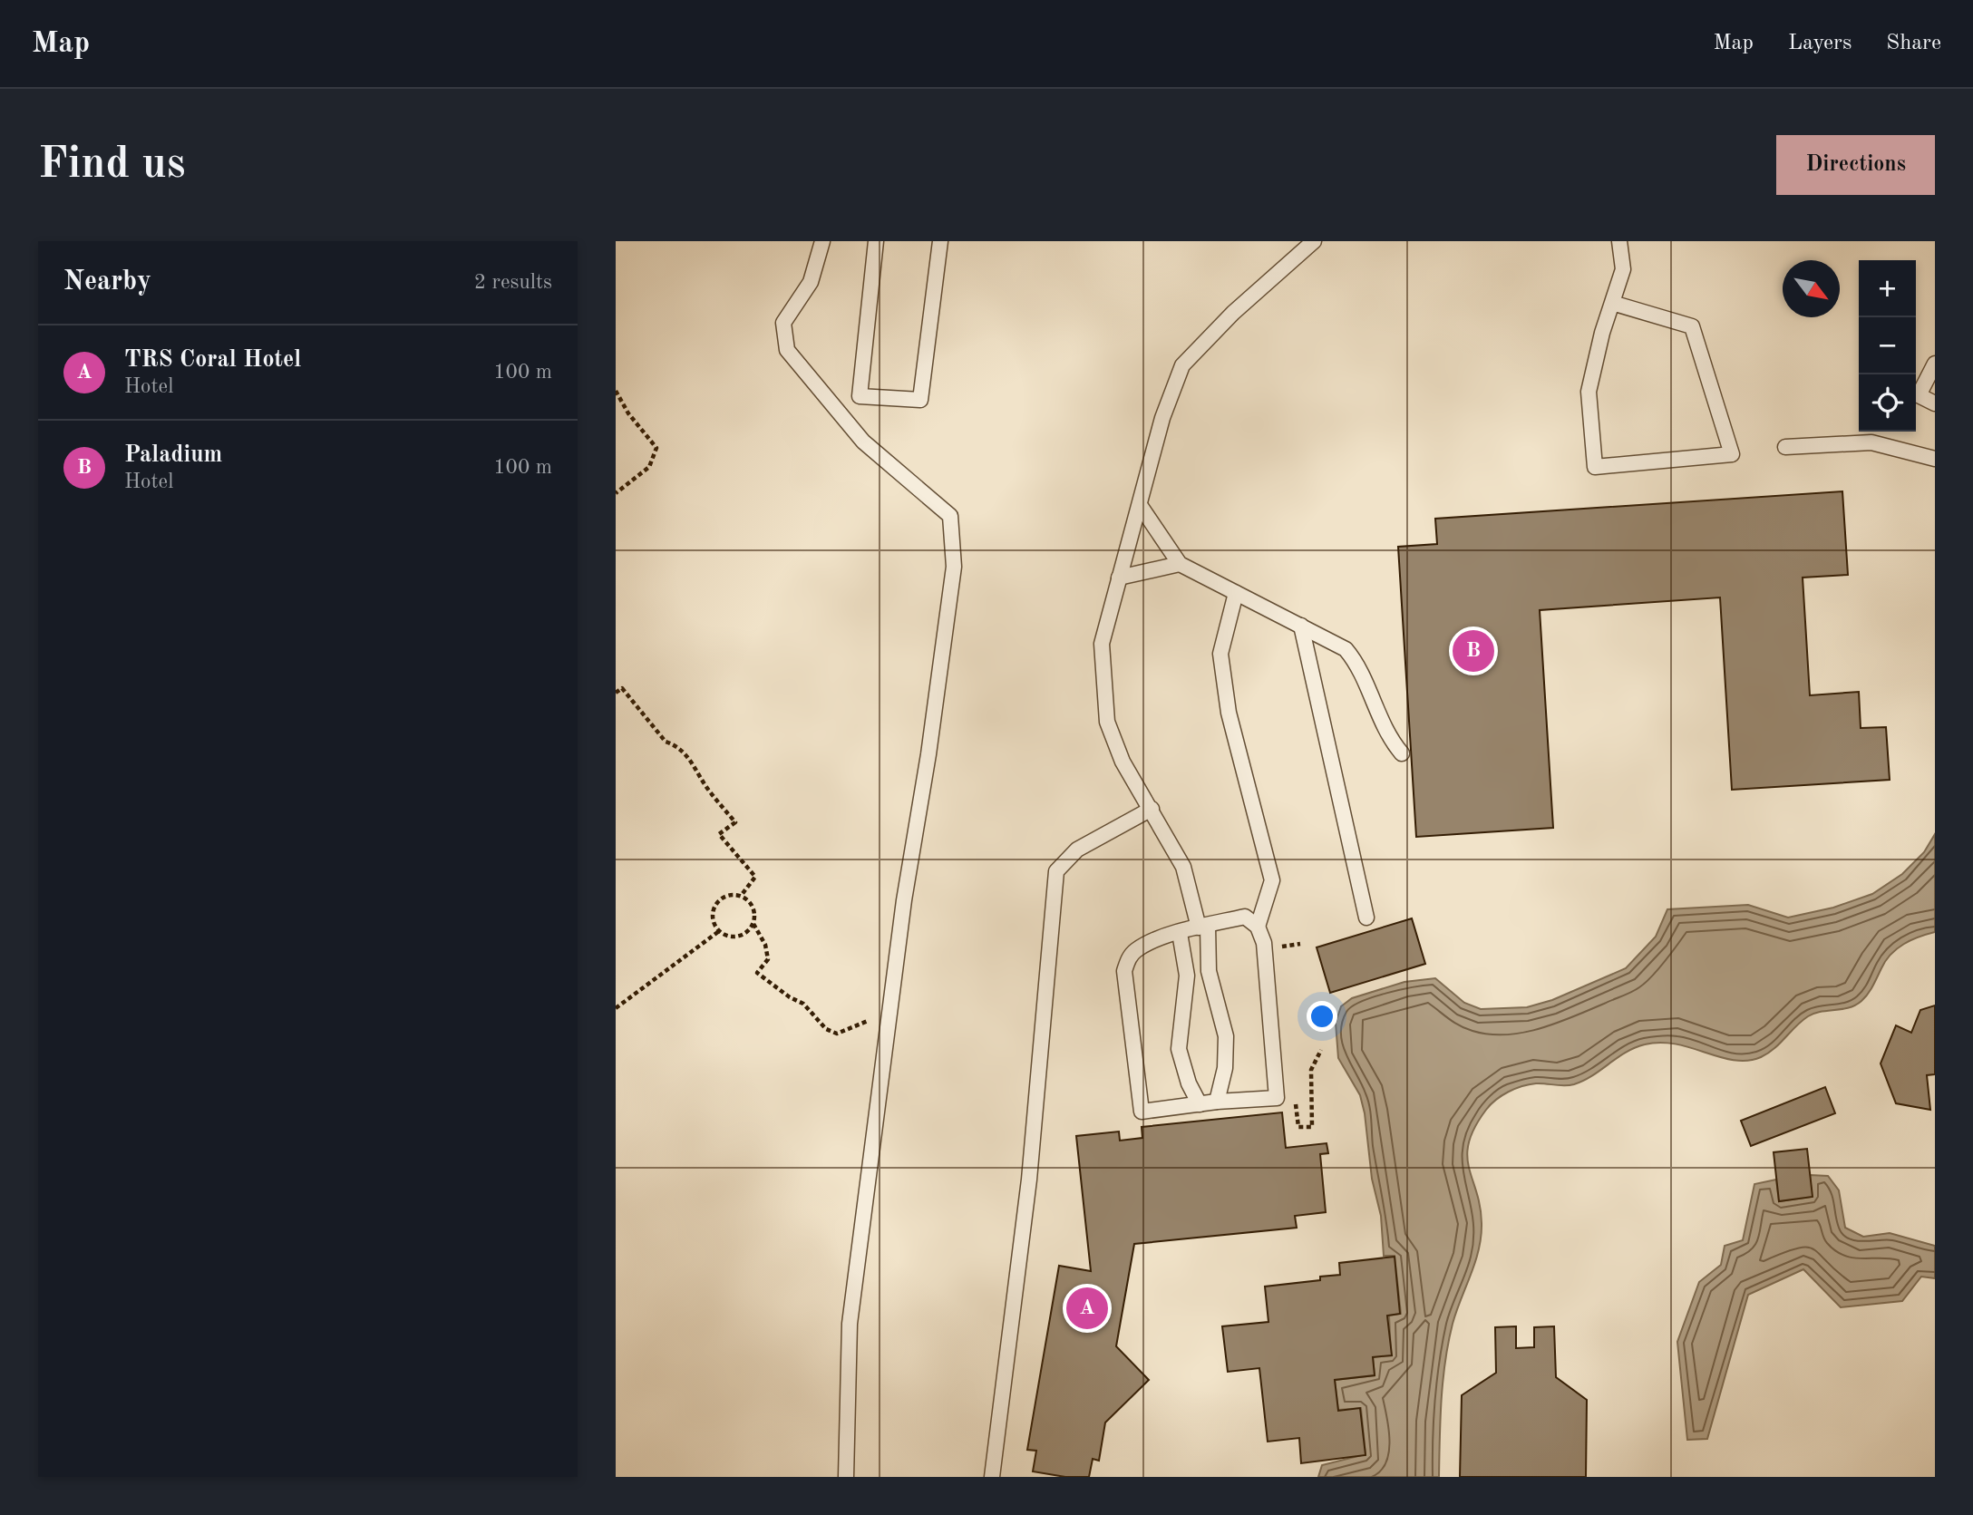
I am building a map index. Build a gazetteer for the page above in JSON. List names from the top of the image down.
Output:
{
  "north": "bottom right",
  "page": {
    "header": "Map",
    "nav": ["Map", "Layers", "Share"],
    "buttons": "Directions",
    "title": "Find us",
    "heading": ["Nearby", "2 results"],
    "map_buttons": ["+", "−"],
    "list": [
      {
        "mark": "A",
        "name": "TRS Coral Hotel",
        "note": "Hotel",
        "value": "100 m"
      },
      {
        "mark": "B",
        "name": "Paladium",
        "note": "Hotel",
        "value": "100 m"
      }
    ],
    "pins": ["B", "A"]
  }
}
